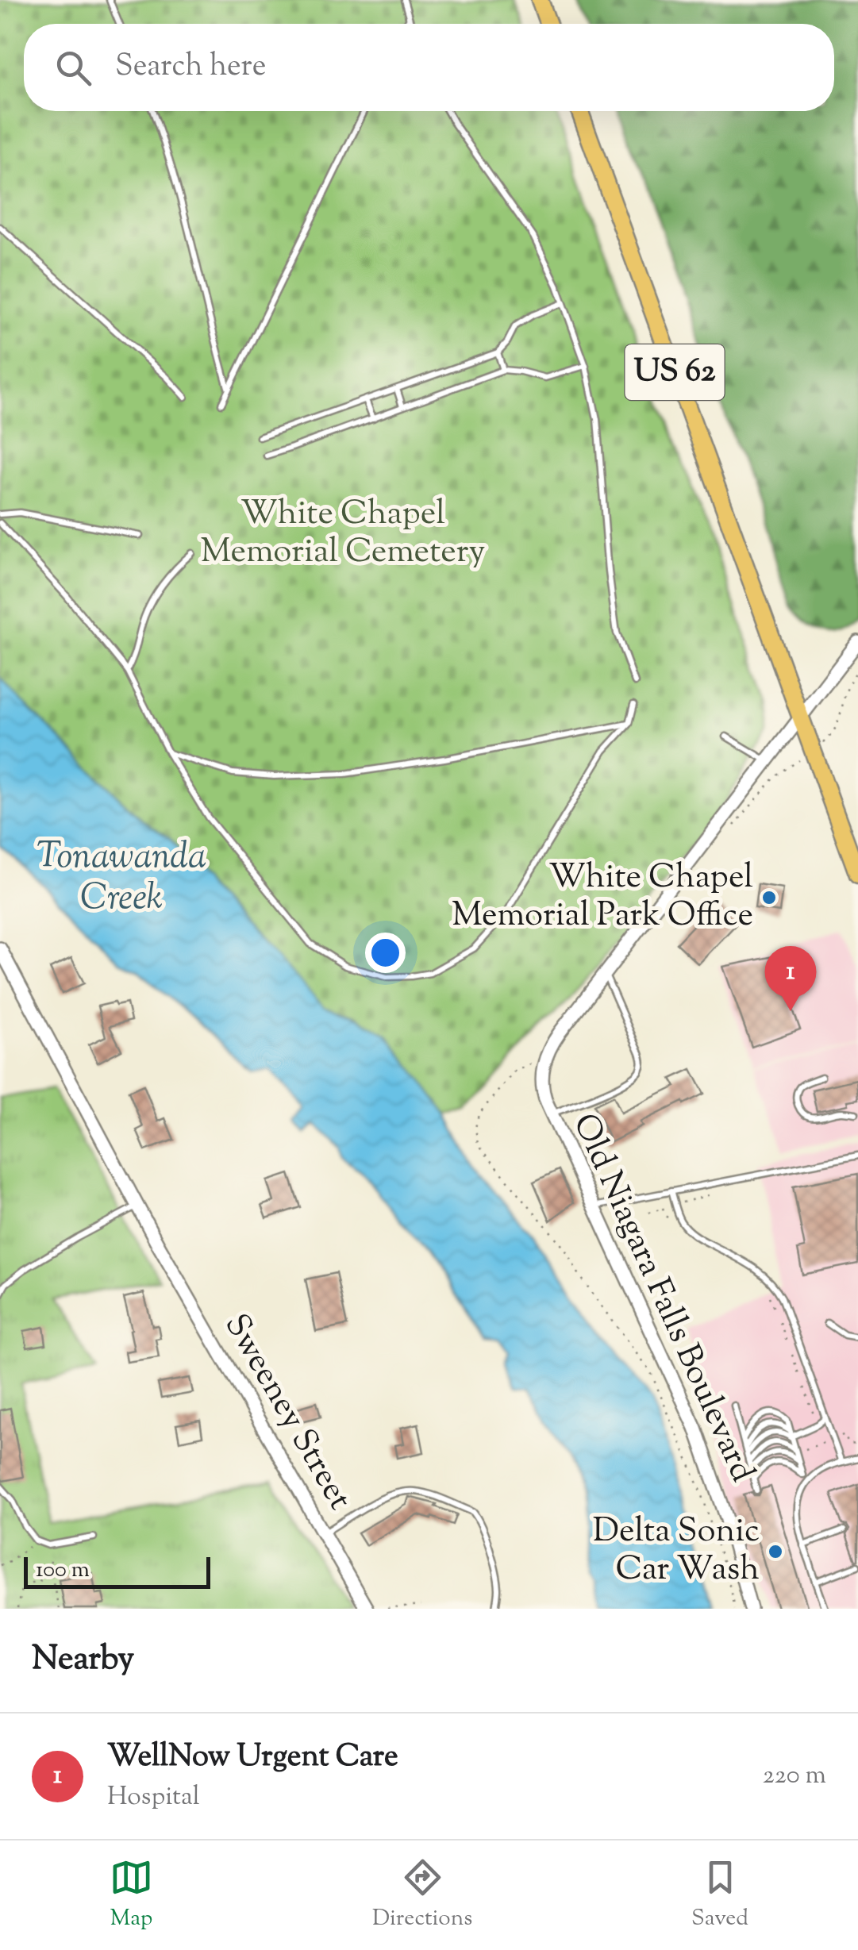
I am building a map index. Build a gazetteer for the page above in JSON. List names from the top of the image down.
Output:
{
  "streets": {
    "main road": ["US 62"],
    "street": ["Old Niagara Falls Boulevard", "Sweeney Street"]
  },
  "water": ["Tonawanda Creek"],
  "parks": ["White Chapel Memorial Cemetery"],
  "places": ["White Chapel Memorial Park Office", "Delta Sonic Car Wash"],
  "scale_bar": "100 m",
  "page": {
    "search": "Search here",
    "pins": "1",
    "scale": "100 m",
    "heading": "Nearby",
    "list": [
      {
        "mark": "1",
        "name": "WellNow Urgent Care",
        "note": "Hospital",
        "value": "220 m"
      }
    ],
    "nav": ["Map", "Directions", "Saved"]
  }
}
